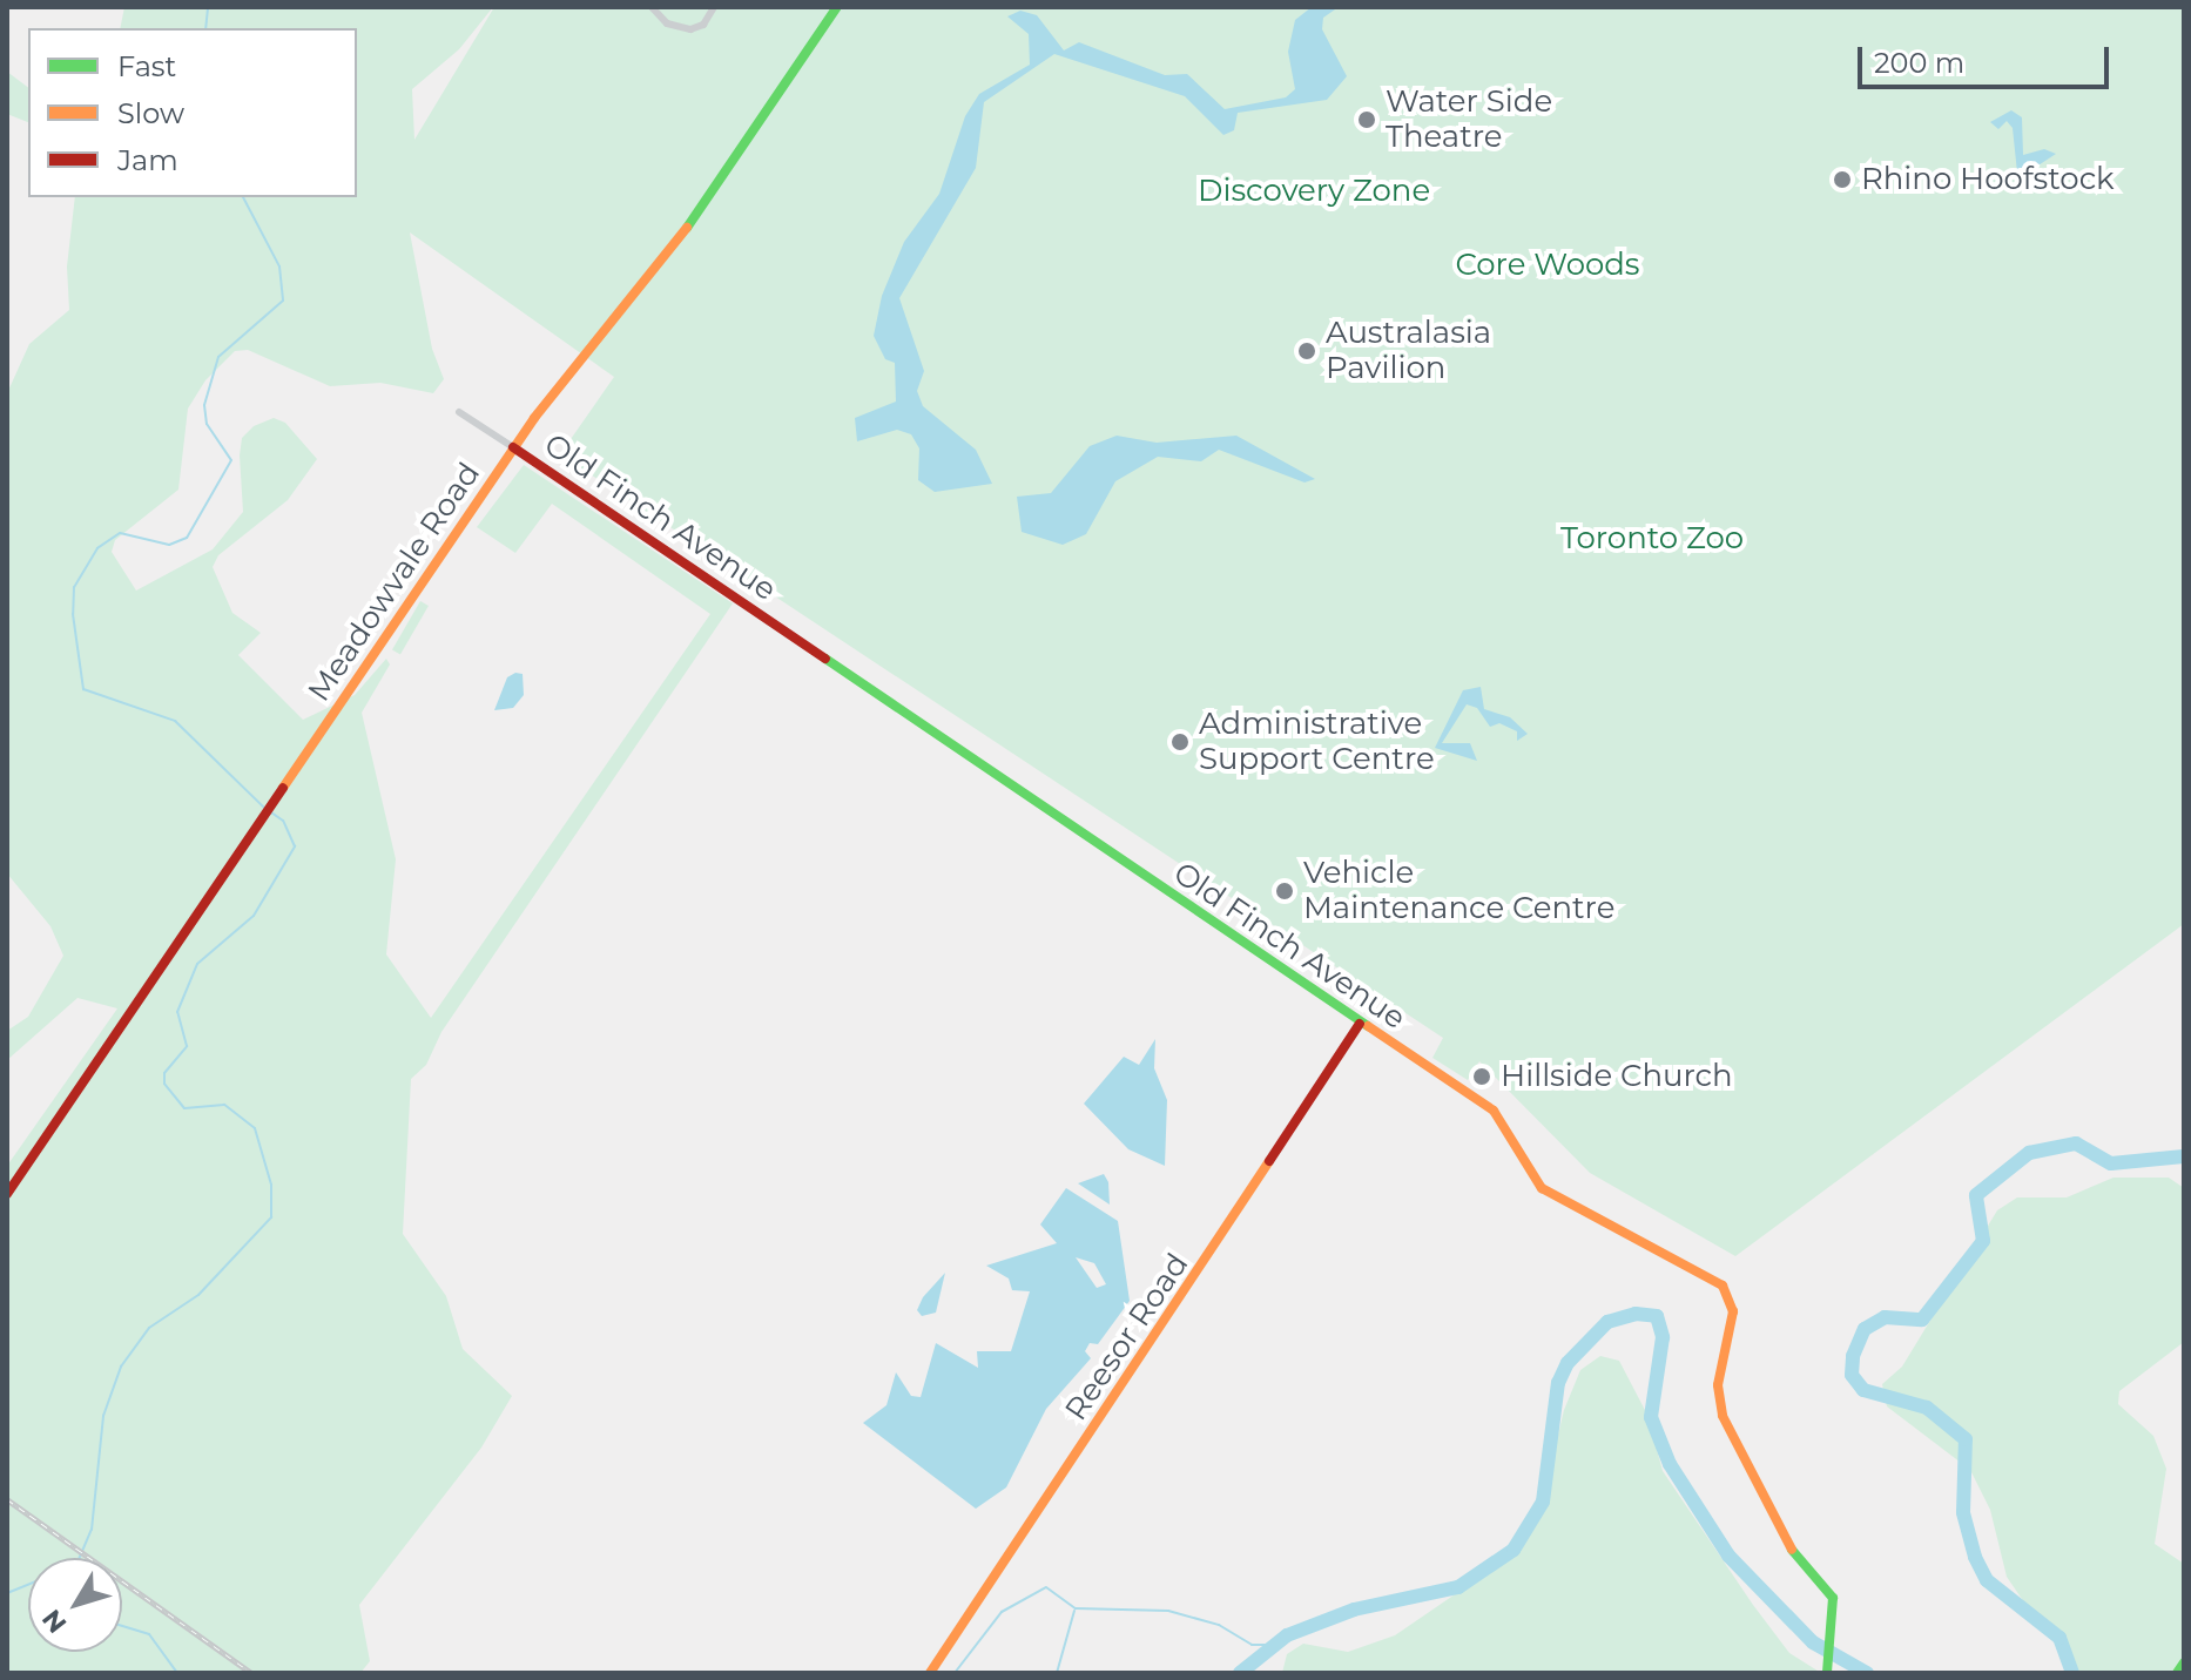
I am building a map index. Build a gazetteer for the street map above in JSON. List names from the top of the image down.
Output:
{
  "streets": {
    "street": ["Old Finch Avenue", "Meadowvale Road", "Reesor Road"]
  },
  "crossings": [
    ["Old Finch Avenue", "Meadowvale Road"],
    ["Old Finch Avenue", "Reesor Road"]
  ],
  "parks": ["Discovery Zone", "Core Woods", "Toronto Zoo"],
  "places": [
    "Water Side Theatre",
    "Rhino Hoofstock",
    "Australasia Pavilion",
    "Administrative Support Centre",
    "Vehicle Maintenance Centre",
    "Hillside Church"
  ],
  "legend": ["Fast", "Slow", "Jam"],
  "scale_bar": "200 m",
  "north": "bottom left"
}
